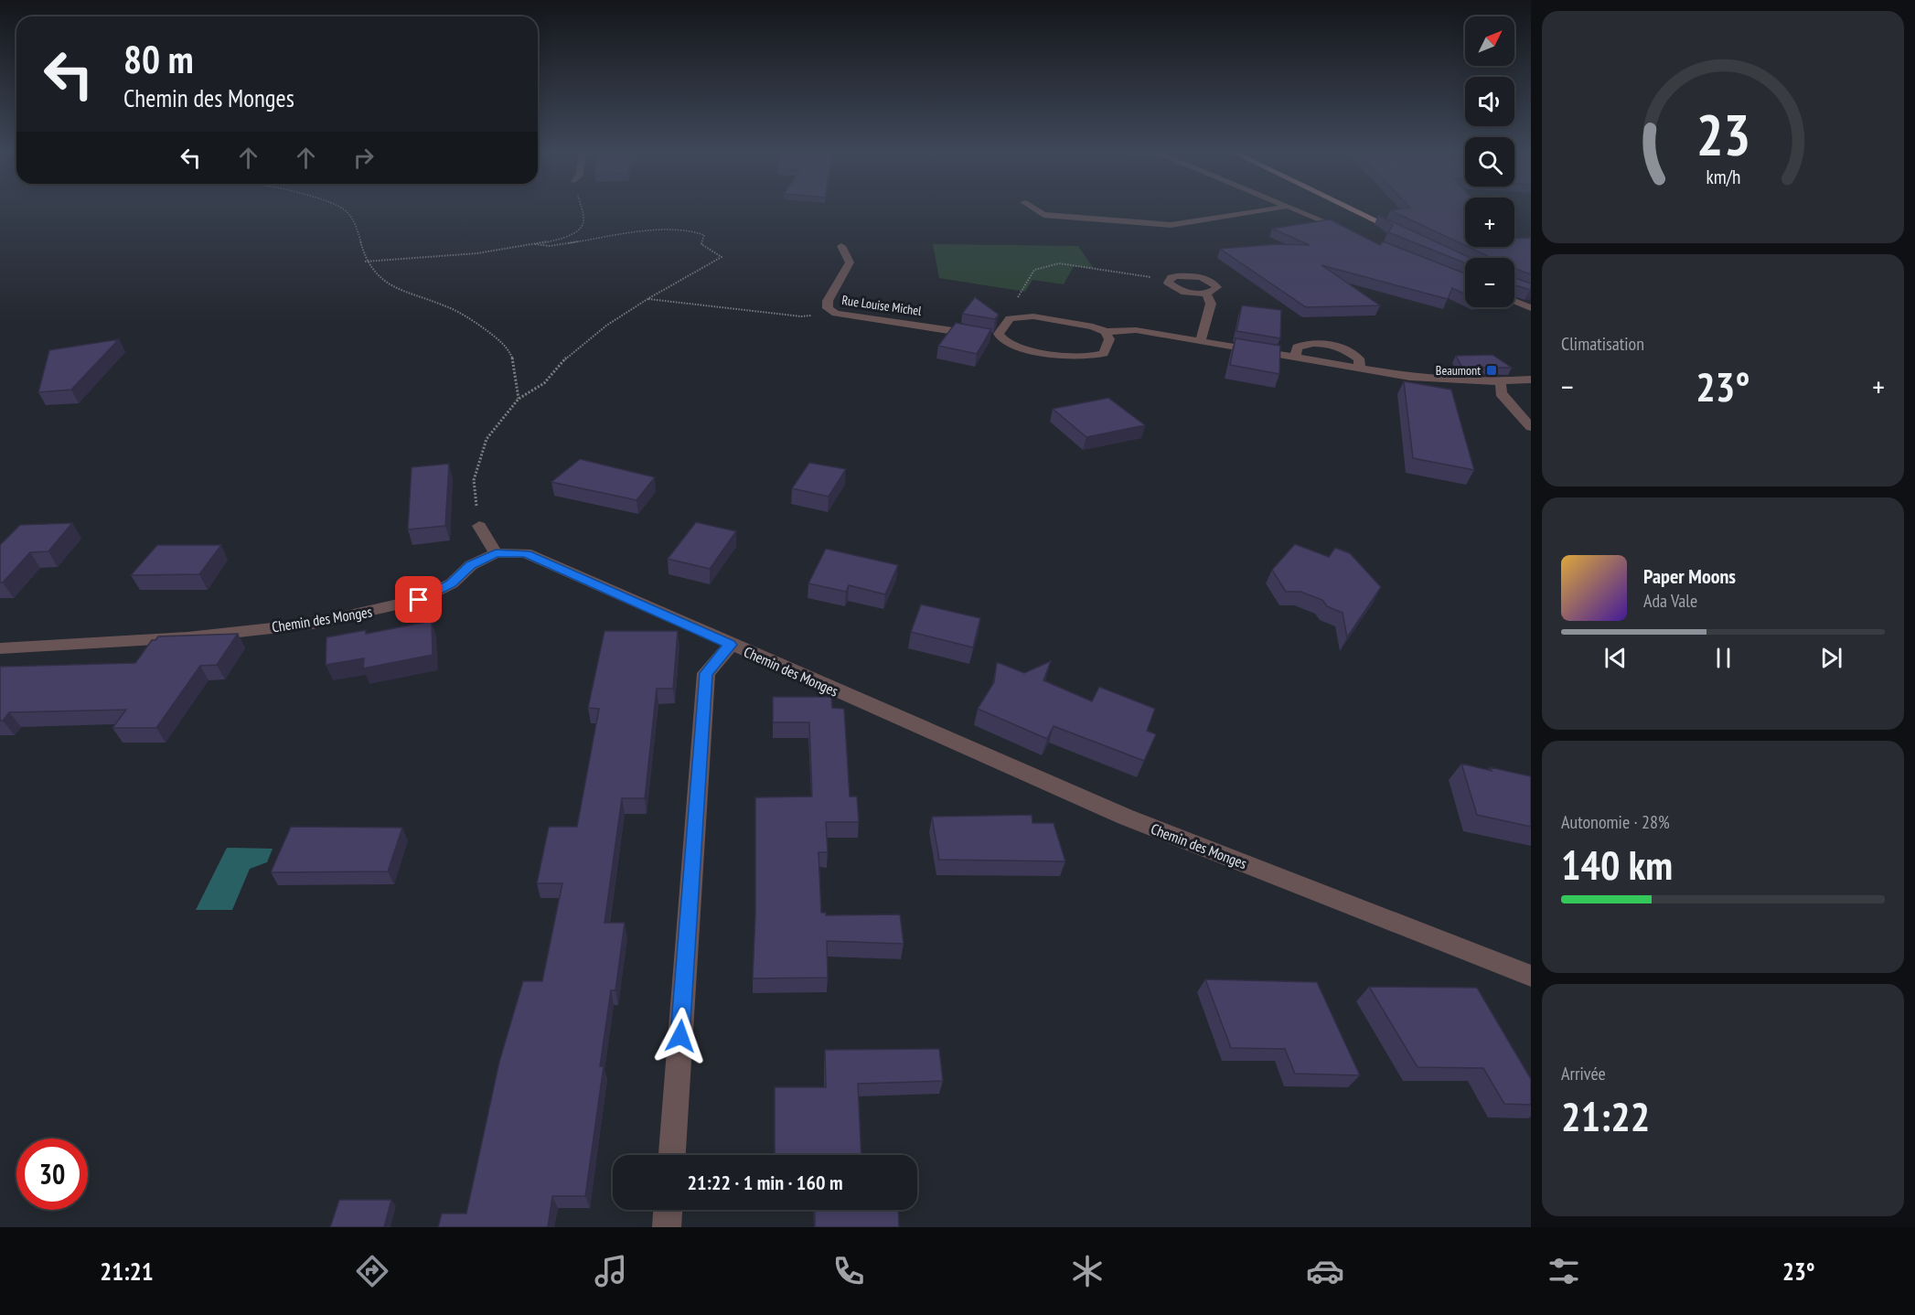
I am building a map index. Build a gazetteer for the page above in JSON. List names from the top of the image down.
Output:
{
  "streets": {
    "street": ["Rue Louise Michel", "Chemin des Monges"]
  },
  "places": {
    "transit": ["Beaumont"]
  },
  "north": "top right",
  "page": {
    "map_buttons": ["+", "−"],
    "turn": ["80 m", "Chemin des Monges"],
    "tile": [
      "Climatisation",
      ["Autonomie · 28%", "140 km"],
      ["Arrivée", "21:22"]
    ],
    "heat": ["−", "23°", "+"],
    "song": ["Paper Moons", "Ada Vale"],
    "limit": "30",
    "trip": "21:22 · 1 min · 160 m",
    "tabs": ["21:21", "23°"],
    "gauge": ["23", "km/h"]
  }
}
